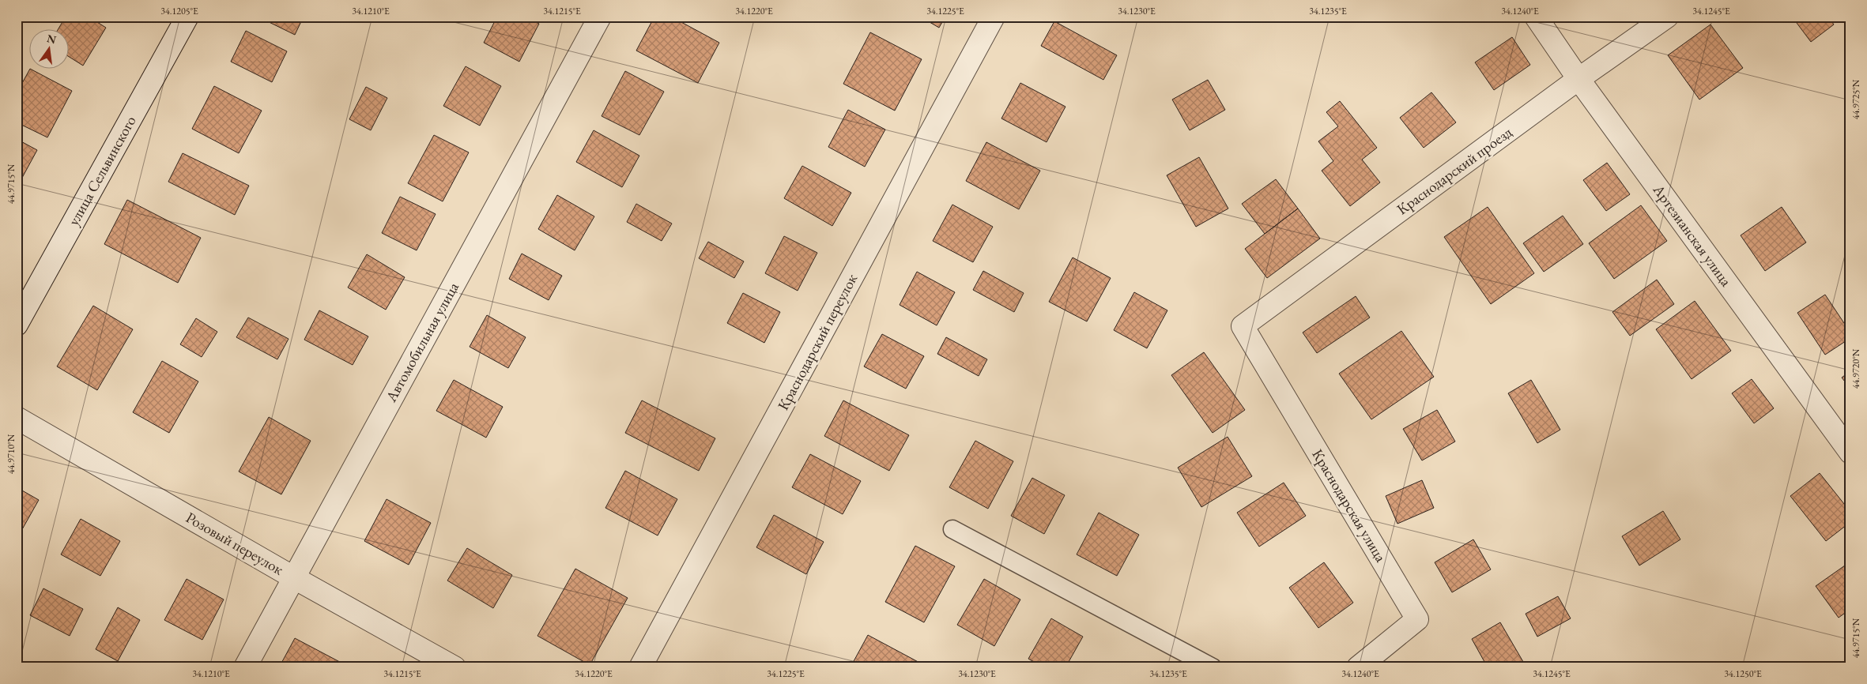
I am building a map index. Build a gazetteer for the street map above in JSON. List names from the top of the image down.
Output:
{
  "streets": {
    "street": [
      "улица Сельвинского",
      "Краснодарский проезд",
      "Артезианская улица",
      "Автомобильная улица",
      "Краснодарский переулок",
      "Краснодарская улица",
      "Розовый переулок"
    ]
  },
  "crossings": [
    ["Краснодарский проезд", "Артезианская улица"],
    ["Краснодарский проезд", "Краснодарская улица"],
    ["Автомобильная улица", "Розовый переулок"]
  ],
  "north": "top",
  "coordinates": [
    "34.1205°E",
    "34.1210°E",
    "34.1215°E",
    "34.1220°E",
    "34.1225°E",
    "34.1230°E",
    "34.1235°E",
    "34.1240°E",
    "34.1245°E",
    "44.9725°N",
    "44.9715°N",
    "44.9720°N",
    "44.9710°N",
    "34.1250°E"
  ]
}
